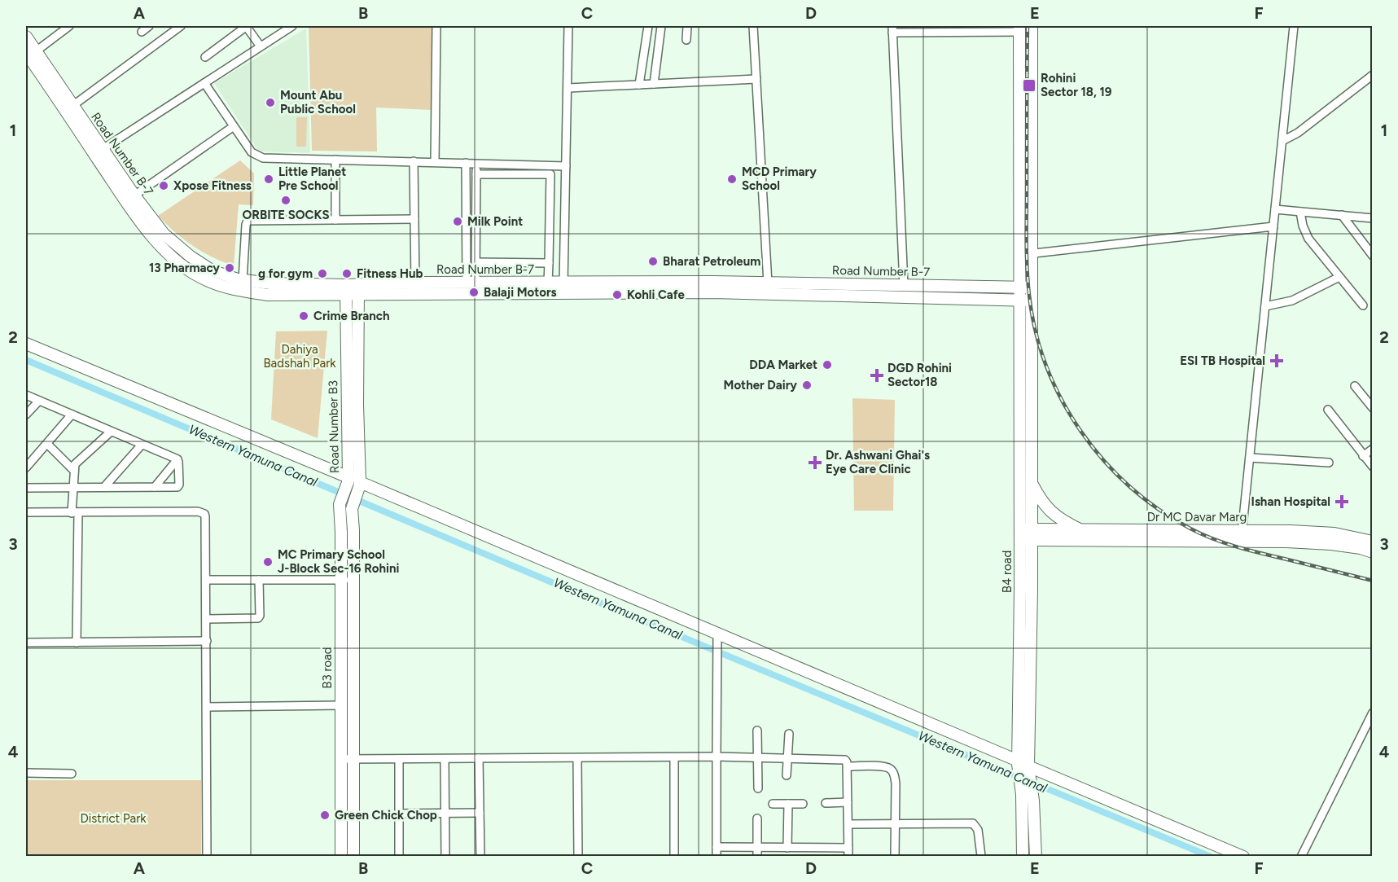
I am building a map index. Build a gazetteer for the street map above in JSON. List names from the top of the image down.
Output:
{
  "streets": {
    "street": [
      "Road Number B-7",
      "Road Number B3",
      "Dr MC Davar Marg",
      "B4 road",
      "B3 road"
    ]
  },
  "crossings": [
    ["Road Number B-7", "Road Number B3"],
    ["Road Number B-7", "B4 road"],
    ["Road Number B3", "B3 road"],
    ["Dr MC Davar Marg", "B4 road"]
  ],
  "water": ["Western Yamuna Canal"],
  "parks": ["Dahiya Badshah Park", "District Park"],
  "places": {
    "transit": ["Rohini Sector 18, 19"],
    "other": [
      "Mount Abu Public School",
      "Little Planet Pre School",
      "MCD Primary School",
      "Xpose Fitness",
      "ORBITE SOCKS",
      "Milk Point",
      "Bharat Petroleum",
      "13 Pharmacy",
      "g for gym",
      "Fitness Hub",
      "Balaji Motors",
      "Kohli Cafe",
      "Crime Branch",
      "DDA Market",
      "Mother Dairy",
      "MC Primary School J-Block Sec-16 Rohini",
      "Green Chick Chop"
    ],
    "health": [
      "ESI TB Hospital",
      "DGD Rohini Sector18",
      "Dr. Ashwani Ghai's Eye Care Clinic",
      "Ishan Hospital"
    ]
  },
  "grid": {
    "columns": [
      "A",
      "B",
      "C",
      "D",
      "E",
      "F"
    ],
    "rows": [
      "1",
      "2",
      "3",
      "4"
    ]
  }
}
